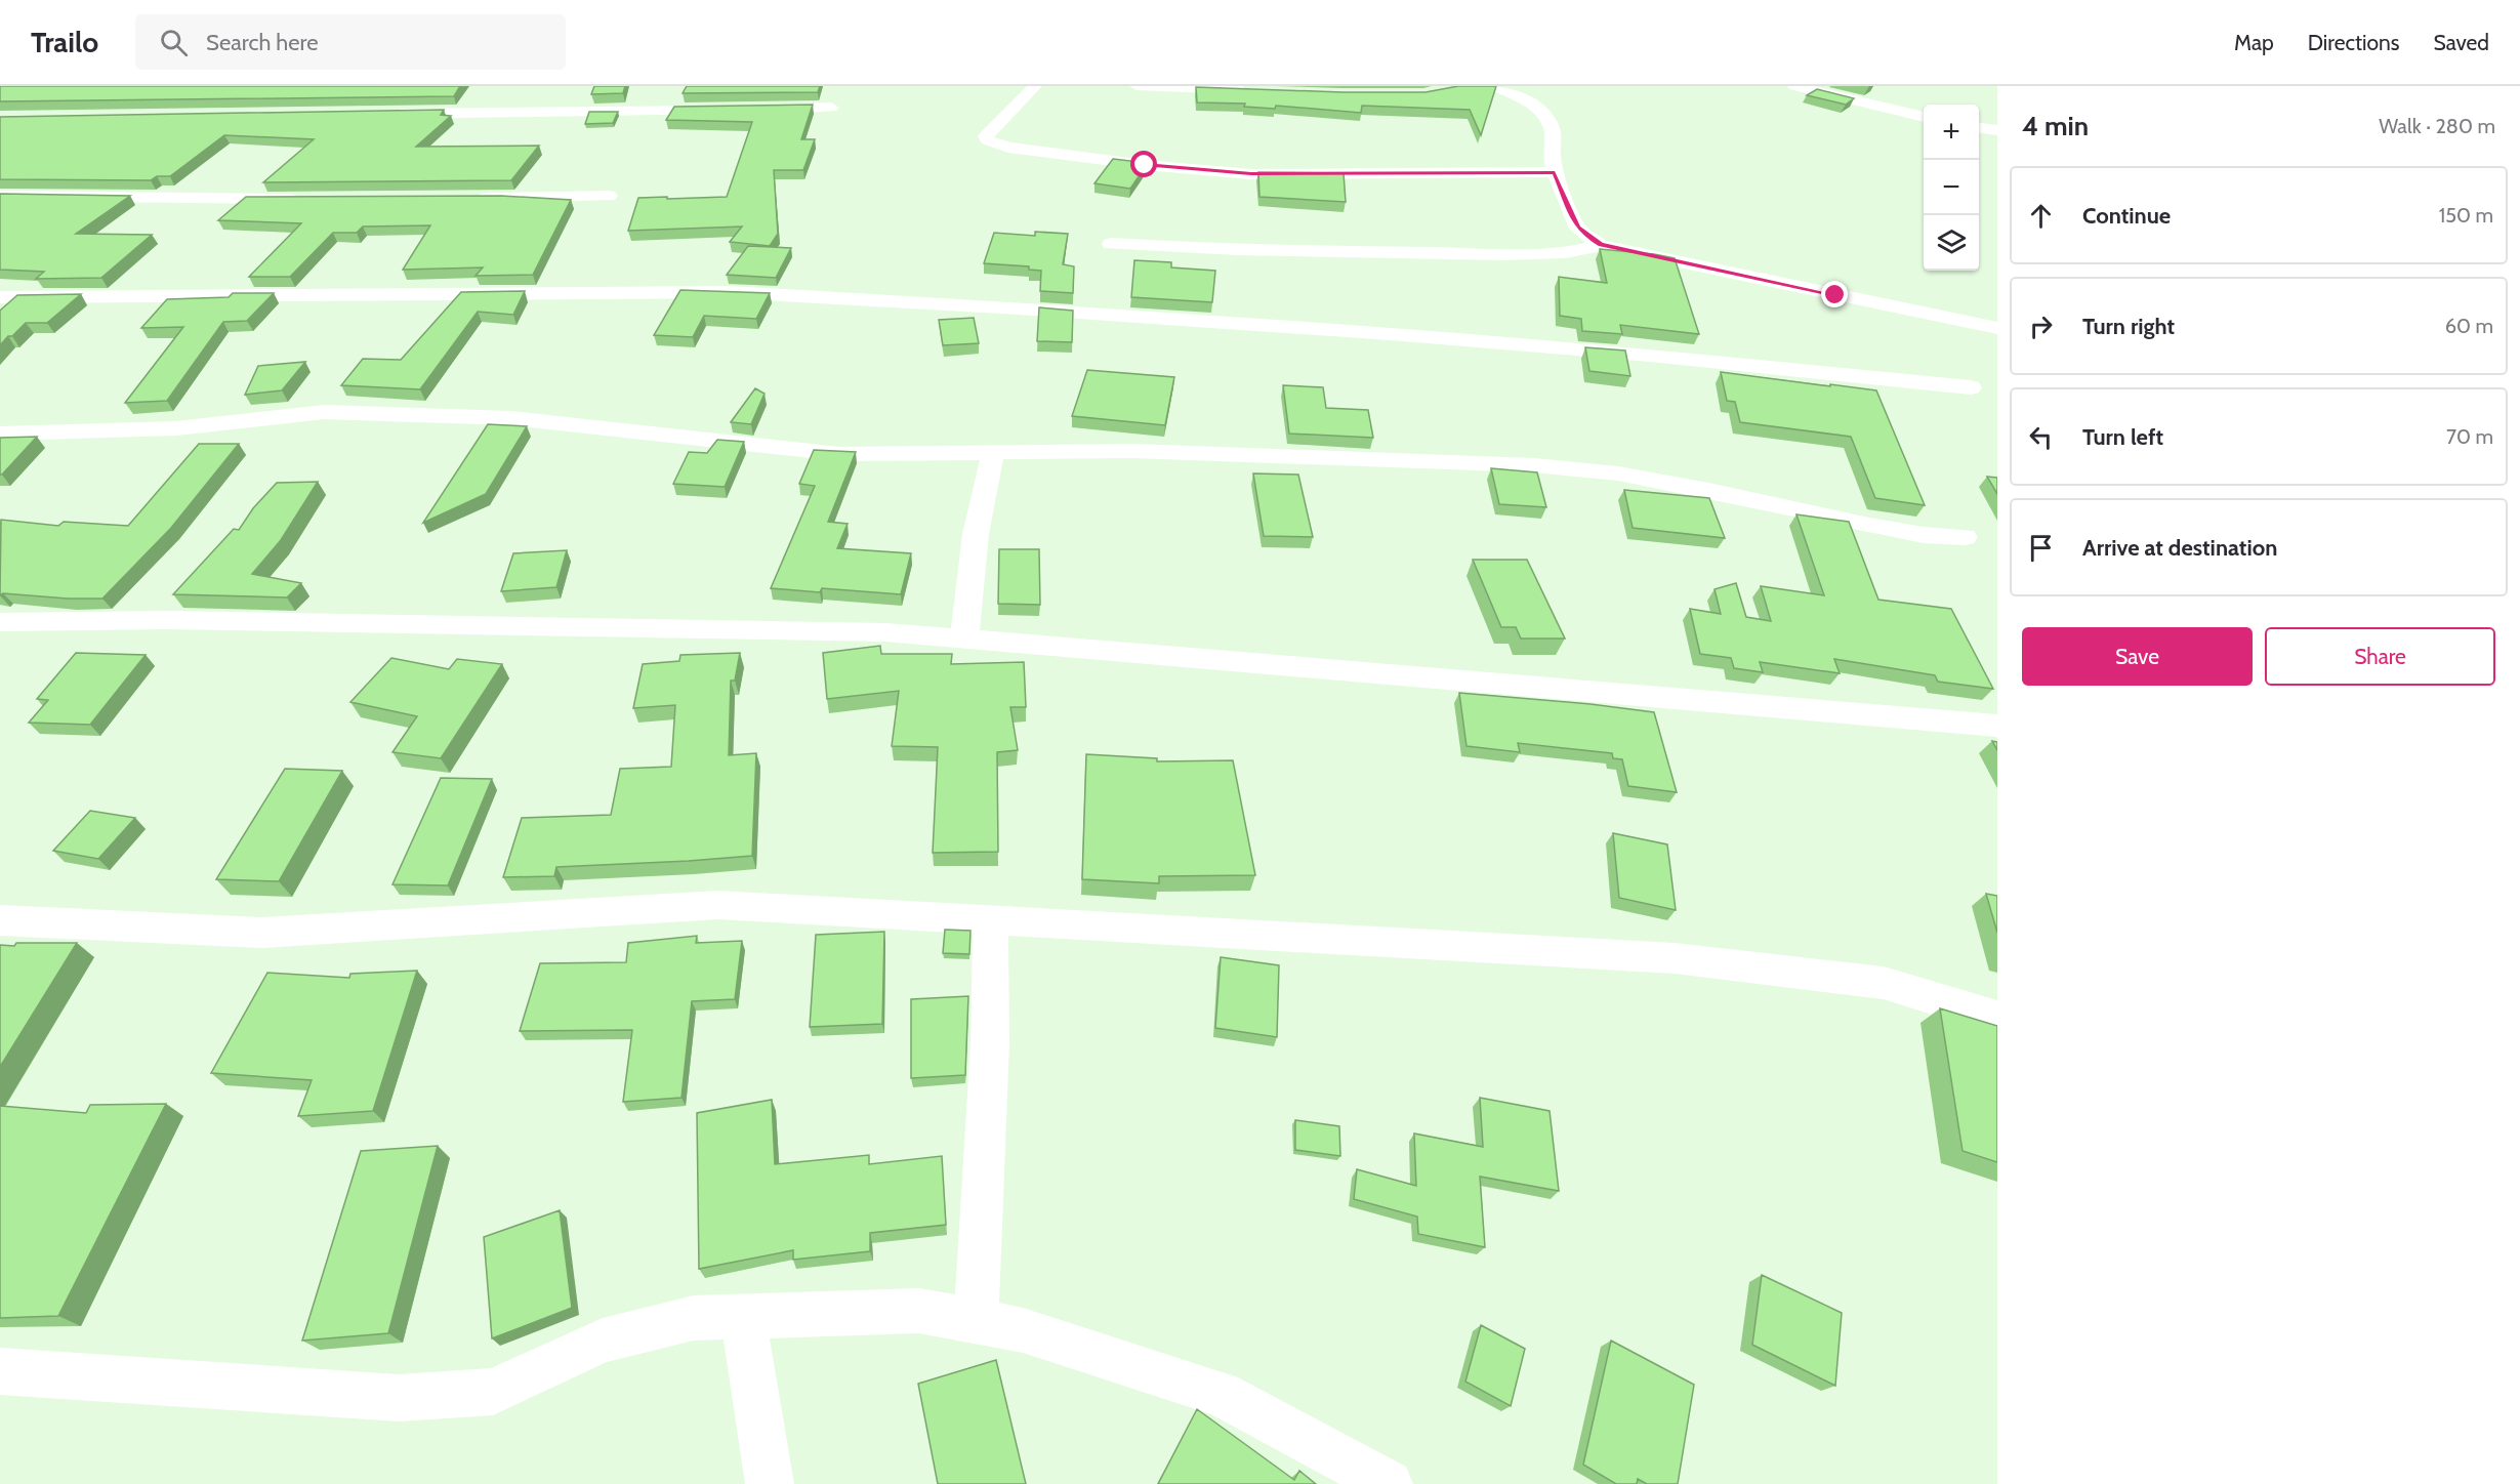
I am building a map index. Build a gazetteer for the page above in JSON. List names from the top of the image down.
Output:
{
  "page": {
    "header": "Trailo",
    "search": "Search here",
    "nav": ["Map", "Directions", "Saved"],
    "heading": ["4 min", "Walk · 280 m"],
    "map_buttons": ["+", "−"],
    "list": [
      ["Continue", "150 m"],
      ["Turn right", "60 m"],
      ["Turn left", "70 m"],
      "Arrive at destination"
    ],
    "buttons": ["Save", "Share"]
  }
}
